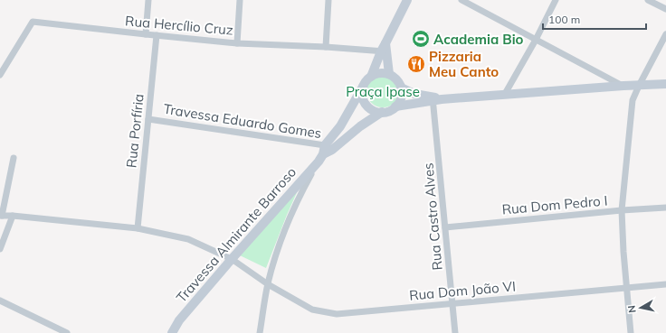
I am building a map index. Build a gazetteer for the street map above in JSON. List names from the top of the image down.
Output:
{
  "streets": {
    "street": [
      "Rua Hercílio Cruz",
      "Travessa Eduardo Gomes",
      "Rua Porfíria",
      "Rua Dom Pedro I",
      "Rua Castro Alves",
      "Travessa Almirante Barroso",
      "Rua Dom João VI"
    ]
  },
  "crossings": [
    ["Rua Hercílio Cruz", "Rua Porfíria"],
    ["Travessa Eduardo Gomes", "Rua Porfíria"],
    ["Travessa Eduardo Gomes", "Travessa Almirante Barroso"],
    ["Rua Porfíria", "Rua Dom João VI"],
    ["Rua Dom Pedro I", "Rua Castro Alves"],
    ["Rua Castro Alves", "Rua Dom João VI"],
    ["Travessa Almirante Barroso", "Rua Dom João VI"]
  ],
  "parks": ["Praça Ipase"],
  "places": {
    "sports": ["Academia Bio"],
    "restaurant": ["Pizzaria Meu Canto"]
  },
  "scale_bar": "100 m",
  "north": "left"
}
